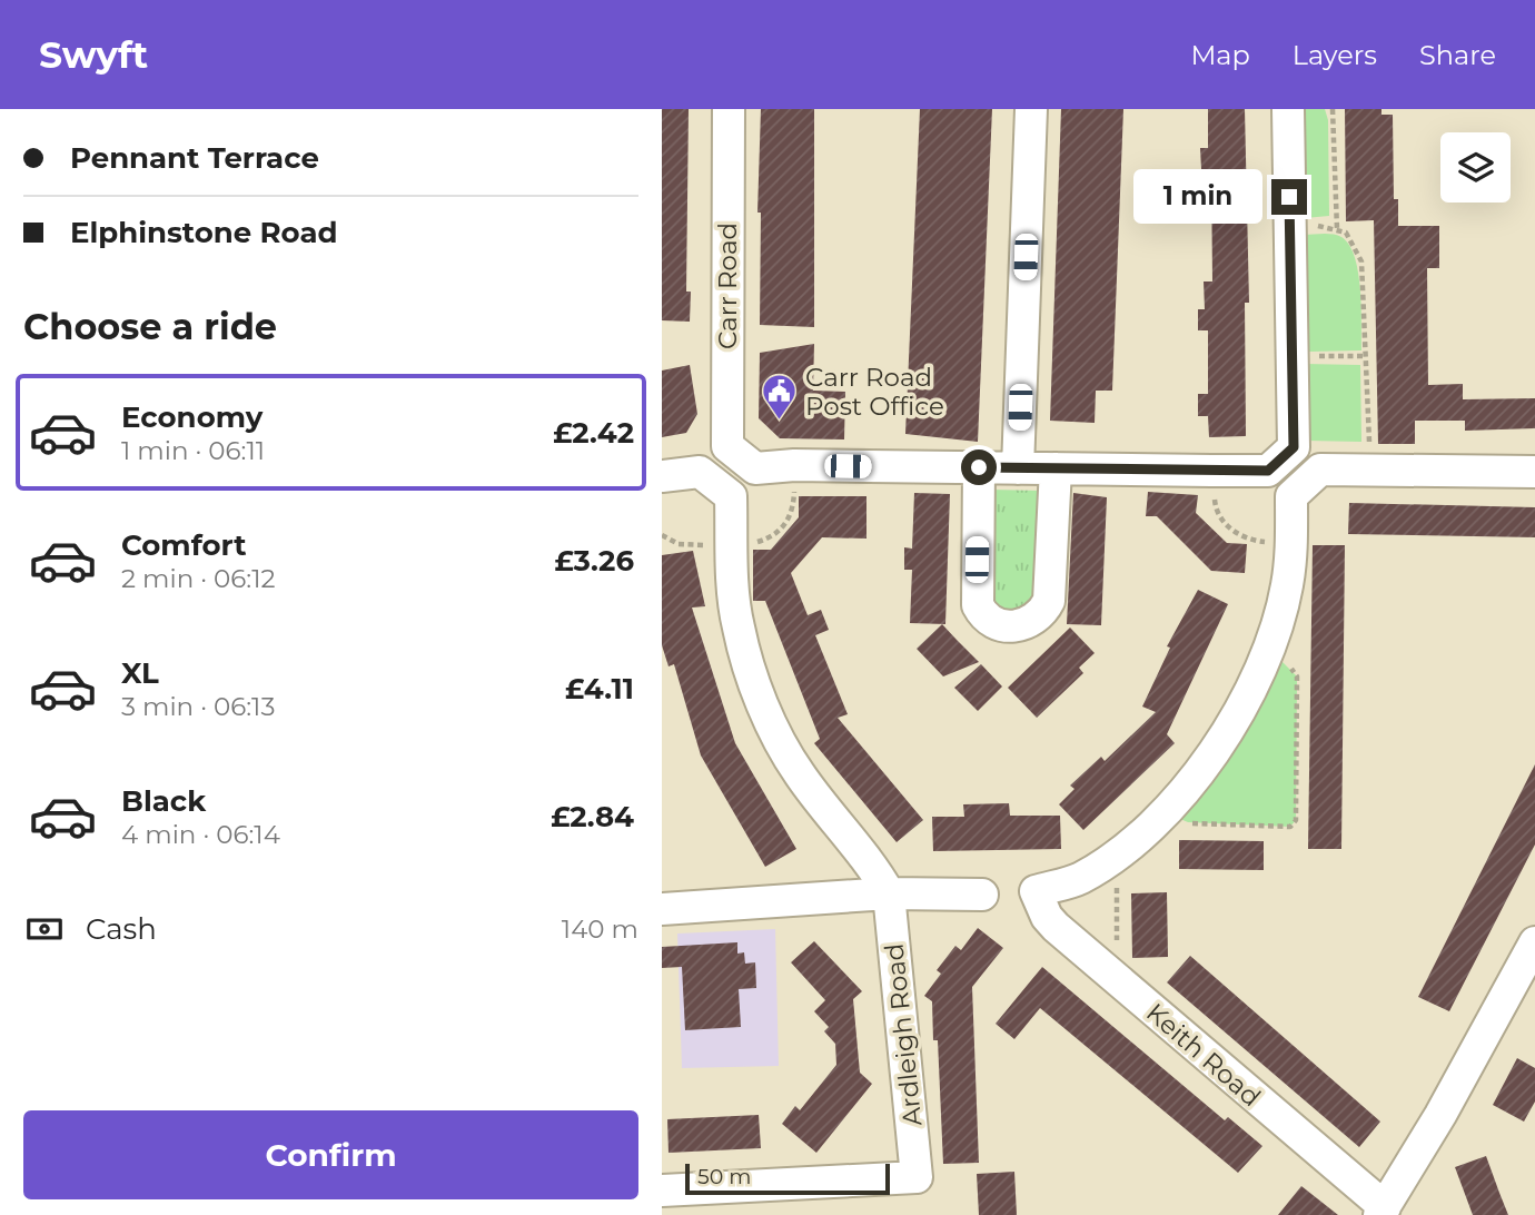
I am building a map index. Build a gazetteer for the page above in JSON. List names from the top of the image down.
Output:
{
  "streets": {
    "street": ["Carr Road", "Ardleigh Road", "Keith Road"]
  },
  "places": {
    "public building": ["Carr Road Post Office"]
  },
  "scale_bar": "50 m",
  "page": {
    "header": "Swyft",
    "nav": ["Map", "Layers", "Share"],
    "banner": ["Pennant Terrace", "Elphinstone Road"],
    "bubble": "1 min",
    "heading": "Choose a ride",
    "list": [
      {
        "name": "Economy",
        "note": "1 min · 06:11",
        "value": "£2.42"
      },
      {
        "name": "Comfort",
        "note": "2 min · 06:12",
        "value": "£3.26"
      },
      {
        "name": "XL",
        "note": "3 min · 06:13",
        "value": "£4.11"
      },
      {
        "name": "Black",
        "note": "4 min · 06:14",
        "value": "£2.84"
      }
    ],
    "pay": ["Cash", "140 m"],
    "buttons": "Confirm",
    "scale": "50 m"
  }
}
